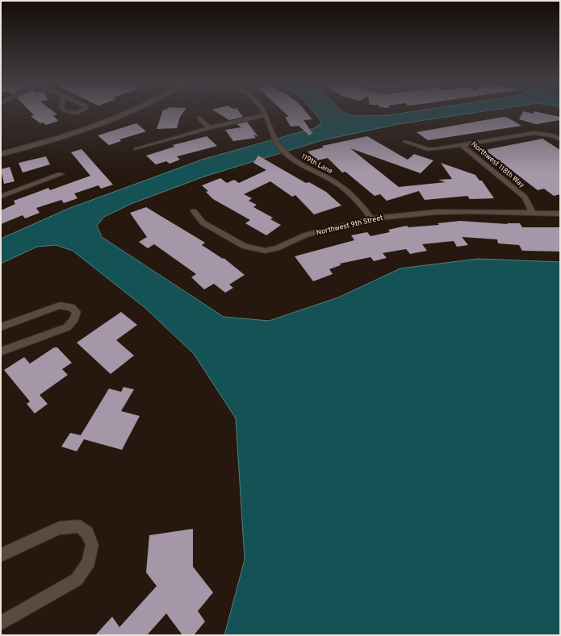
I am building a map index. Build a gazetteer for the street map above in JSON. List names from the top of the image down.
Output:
{
  "streets": {
    "street": ["119th Lane", "Northwest 118th Way", "Northwest 9th Street"]
  },
  "crossings": [
    ["119th Lane", "Northwest 9th Street"],
    ["Northwest 118th Way", "Northwest 9th Street"]
  ]
}
